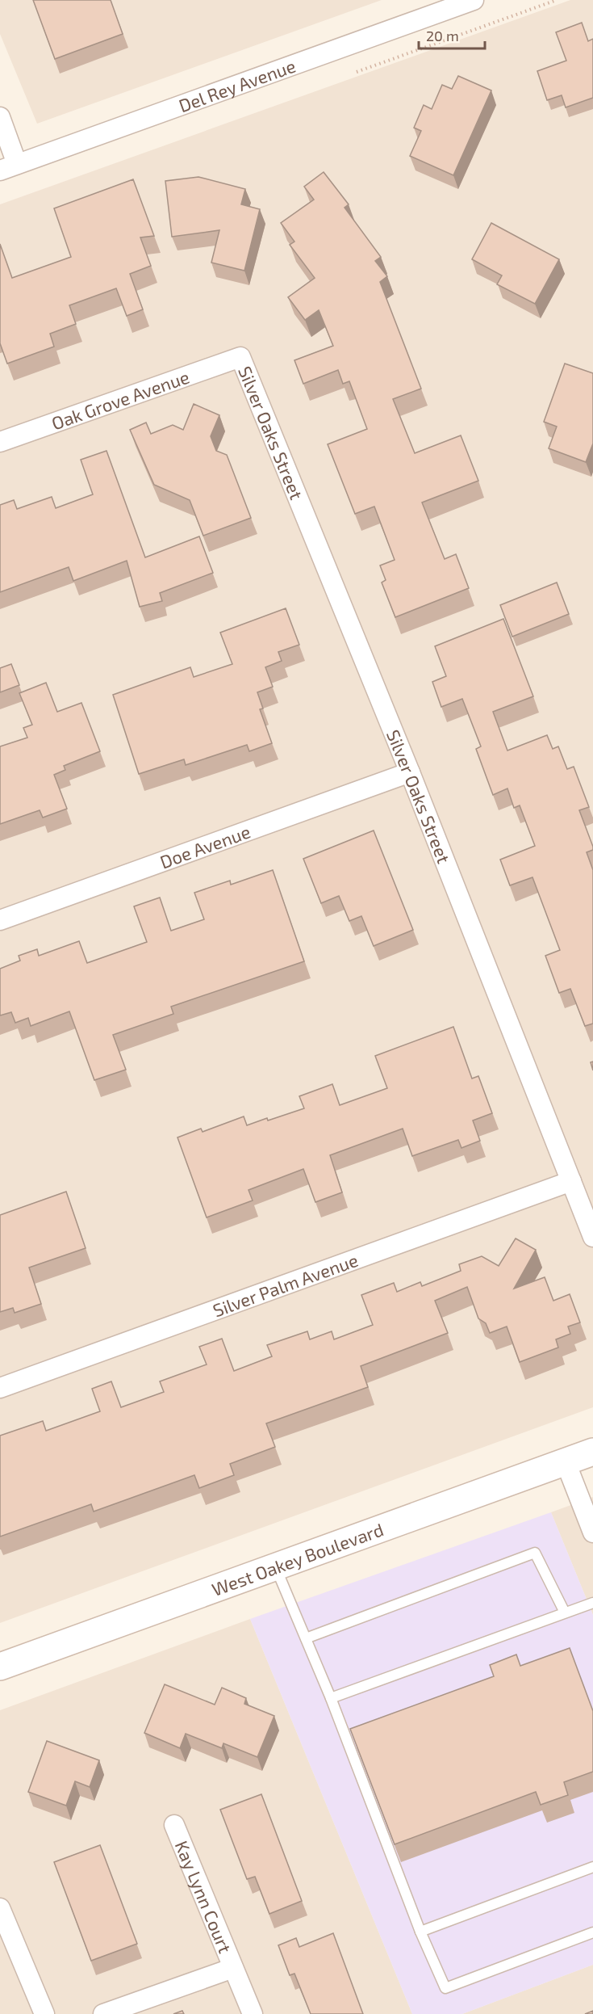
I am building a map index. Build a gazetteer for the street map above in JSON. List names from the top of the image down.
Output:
{
  "streets": {
    "main road": ["West Oakey Boulevard"],
    "street": [
      "Del Rey Avenue",
      "Oak Grove Avenue",
      "Silver Oaks Street",
      "Doe Avenue",
      "Silver Palm Avenue",
      "Kay Lynn Court"
    ]
  },
  "crossings": [
    ["Oak Grove Avenue", "Silver Oaks Street"],
    ["Silver Oaks Street", "Doe Avenue"],
    ["Silver Oaks Street", "Silver Palm Avenue"]
  ],
  "scale_bar": "20 m"
}
